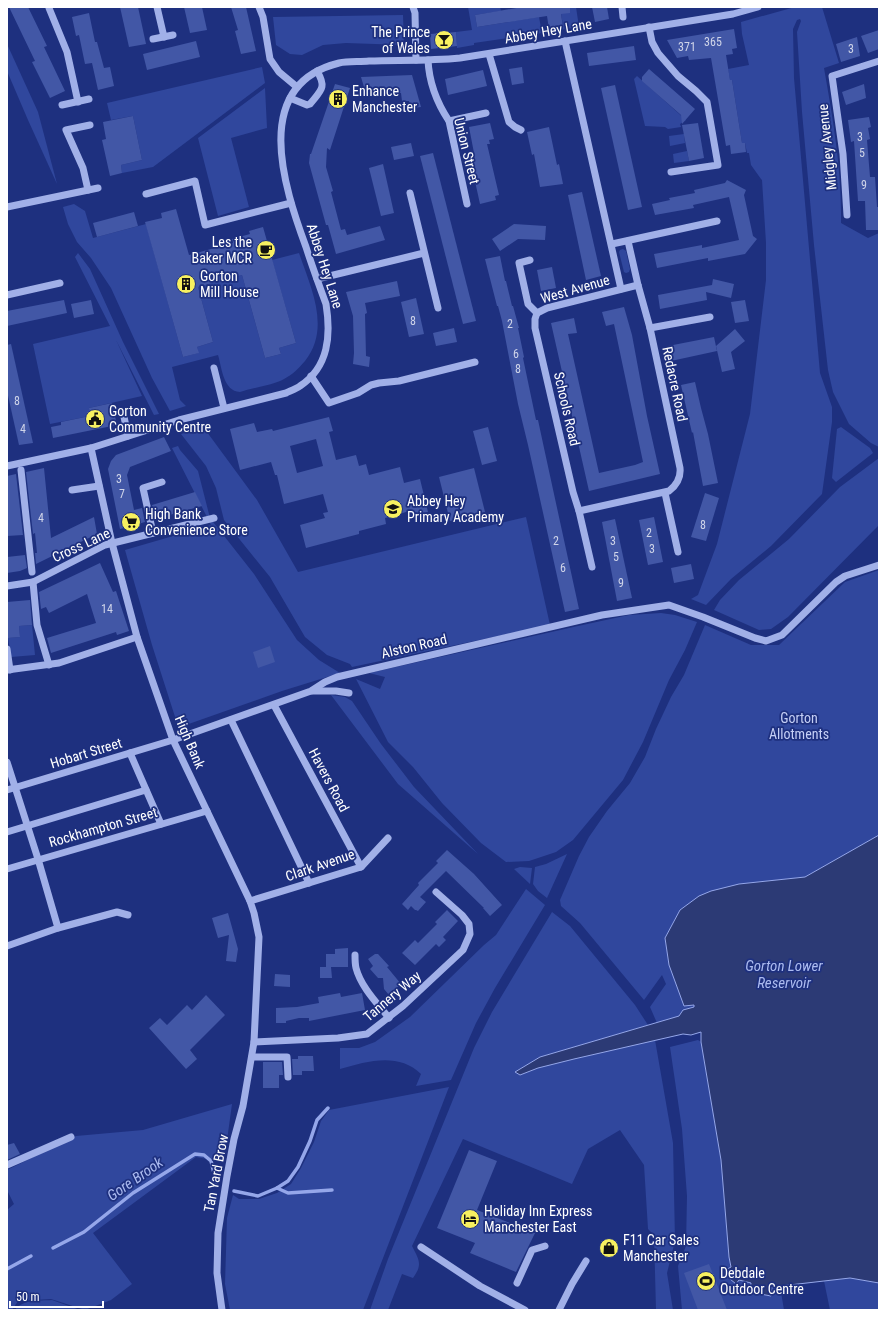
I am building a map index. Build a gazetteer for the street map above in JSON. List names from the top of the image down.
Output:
{
  "streets": {
    "street": [
      "Abbey Hey Lane",
      "Midgley Avenue",
      "Union Street",
      "West Avenue",
      "Redacre Road",
      "Schools Road",
      "Cross Lane",
      "Alston Road",
      "High Bank",
      "Hobart Street",
      "Havers Road",
      "Rockhampton Street",
      "Clark Avenue",
      "Tannery Way",
      "Tan Yard Brow"
    ]
  },
  "crossings": [
    ["Abbey Hey Lane", "Union Street"],
    ["Abbey Hey Lane", "High Bank"],
    ["West Avenue", "Schools Road"],
    ["Cross Lane", "High Bank"],
    ["Alston Road", "High Bank"],
    ["Alston Road", "Hobart Street"],
    ["Alston Road", "Havers Road"],
    ["High Bank", "Hobart Street"],
    ["High Bank", "Rockhampton Street"],
    ["High Bank", "Clark Avenue"],
    ["High Bank", "Tannery Way"],
    ["High Bank", "Tan Yard Brow"],
    ["Havers Road", "Clark Avenue"],
    ["Tannery Way", "Tan Yard Brow"]
  ],
  "water": ["Gorton Lower Reservoir", "Gore Brook"],
  "parks": ["Gorton Allotments"],
  "places": {
    "bar": ["The Prince of Wales"],
    "building": ["Enhance Manchester", "Gorton Mill House"],
    "cafe": ["Les the Baker MCR"],
    "public building": ["Gorton Community Centre"],
    "school or university": ["Abbey Hey Primary Academy"],
    "supermarket": ["High Bank Convenience Store"],
    "hotel": ["Holiday Inn Express Manchester East"],
    "shop": ["F11 Car Sales Manchester"],
    "sports": ["Debdale Outdoor Centre"]
  },
  "house_numbers": [
    "365",
    "371",
    "3",
    "3",
    "5",
    "9",
    "8",
    "2",
    "6",
    "8",
    "8",
    "4",
    "3",
    "7",
    "4",
    "8",
    "2",
    "2",
    "3",
    "3",
    "5",
    "6",
    "9",
    "14"
  ],
  "scale_bar": "50 m"
}
